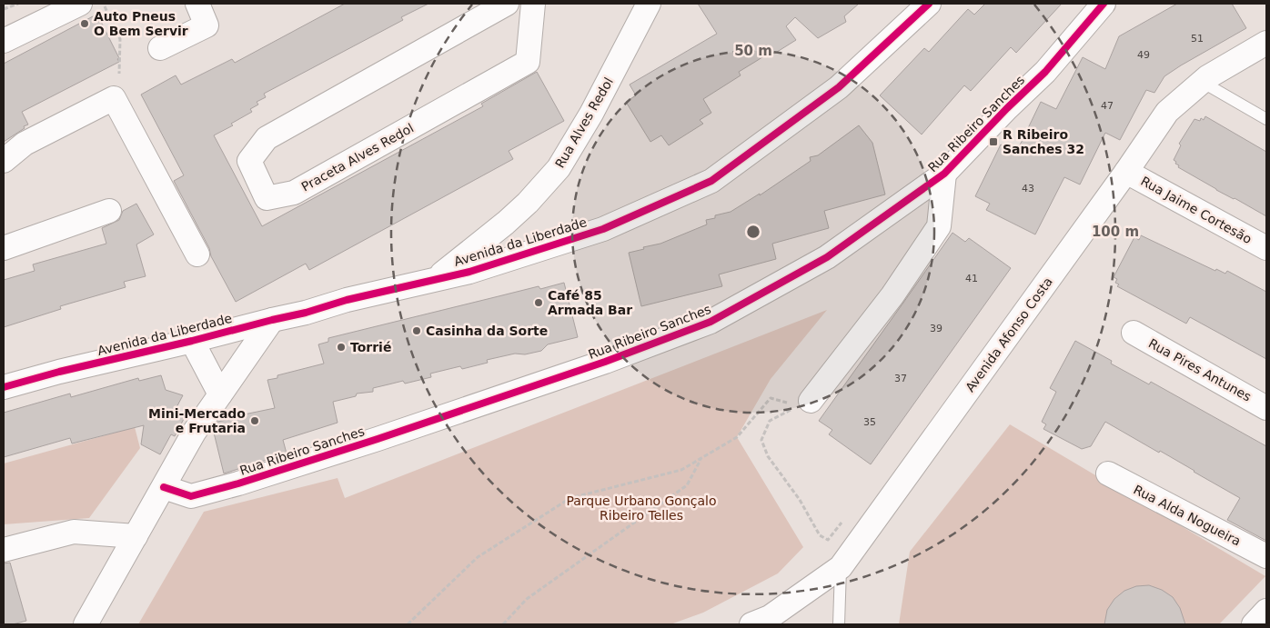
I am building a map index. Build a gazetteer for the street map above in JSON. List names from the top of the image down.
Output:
{
  "streets": {
    "street": [
      "Rua Alves Redol",
      "Rua Ribeiro Sanches",
      "Praceta Alves Redol",
      "Rua Jaime Cortesão",
      "Avenida da Liberdade",
      "Avenida Afonso Costa",
      "Rua Pires Antunes",
      "Rua Alda Nogueira"
    ]
  },
  "crossings": [
    ["Rua Alves Redol", "Avenida da Liberdade"],
    ["Rua Jaime Cortesão", "Avenida Afonso Costa"]
  ],
  "parks": ["Parque Urbano Gonçalo Ribeiro Telles"],
  "places": {
    "other": [
      "Auto Pneus O Bem Servir",
      "Café 85 Armada Bar",
      "Casinha da Sorte",
      "Torrié",
      "Mini-Mercado e Frutaria"
    ],
    "transit": ["R Ribeiro Sanches 32"]
  },
  "house_numbers": [
    "51",
    "49",
    "47",
    "43",
    "41",
    "39",
    "37",
    "35"
  ],
  "rings": ["50 m", "100 m"]
}
